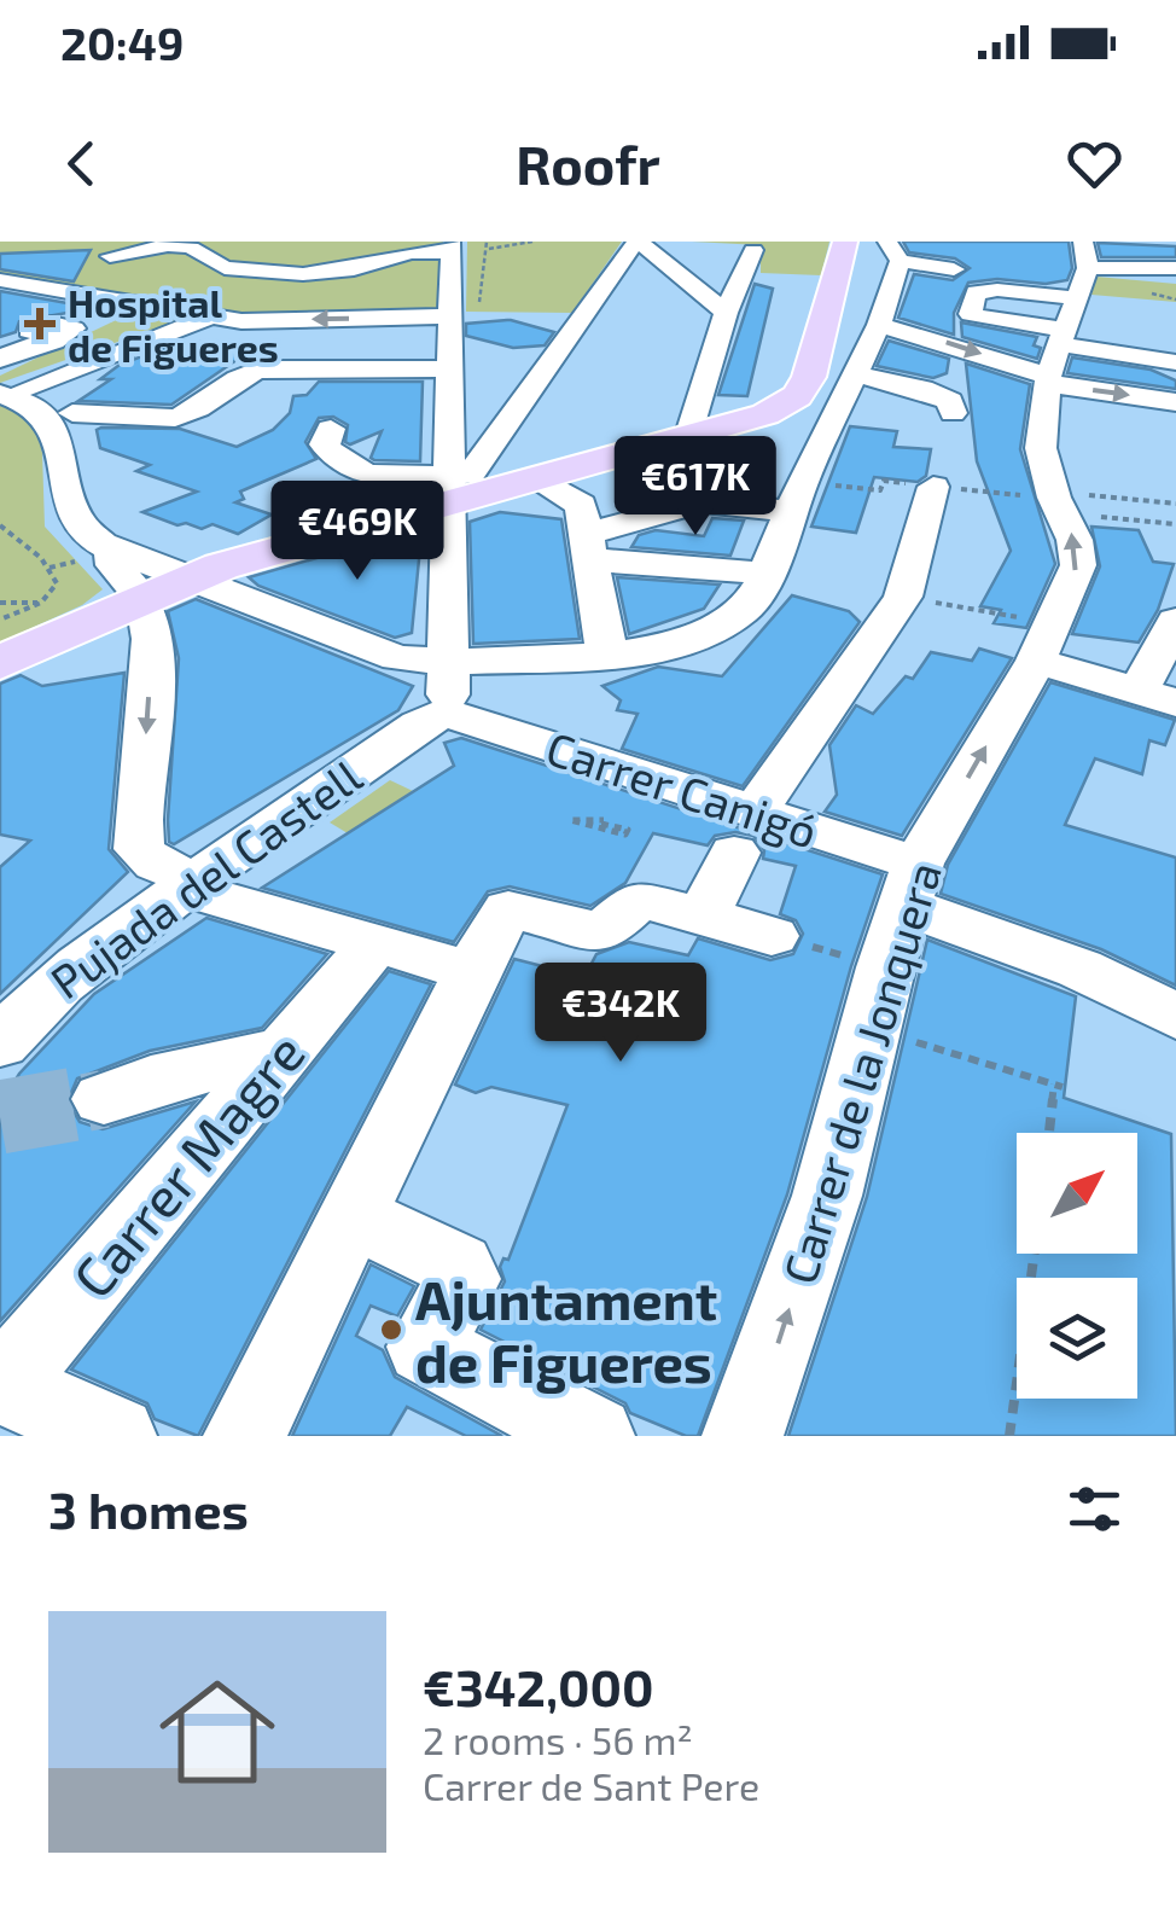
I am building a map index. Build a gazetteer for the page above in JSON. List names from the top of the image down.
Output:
{
  "streets": {
    "street": [
      "Carrer Canigó",
      "Pujada del Castell",
      "Carrer de la Jonquera",
      "Carrer Magre"
    ]
  },
  "crossings": [
    ["Carrer Canigó", "Pujada del Castell"],
    ["Carrer Canigó", "Carrer de la Jonquera"]
  ],
  "places": {
    "health": ["Hospital de Figueres"],
    "other": ["Ajuntament de Figueres"]
  },
  "north": "top right",
  "page": {
    "status": "20:49",
    "header": "Roofr",
    "price": ["€617K", "€469K", "€342K"],
    "heading": "3 homes",
    "list": [
      {
        "name": "€342,000",
        "note": "2 rooms · 56 m² · Carrer de Sant Pere"
      }
    ]
  }
}
